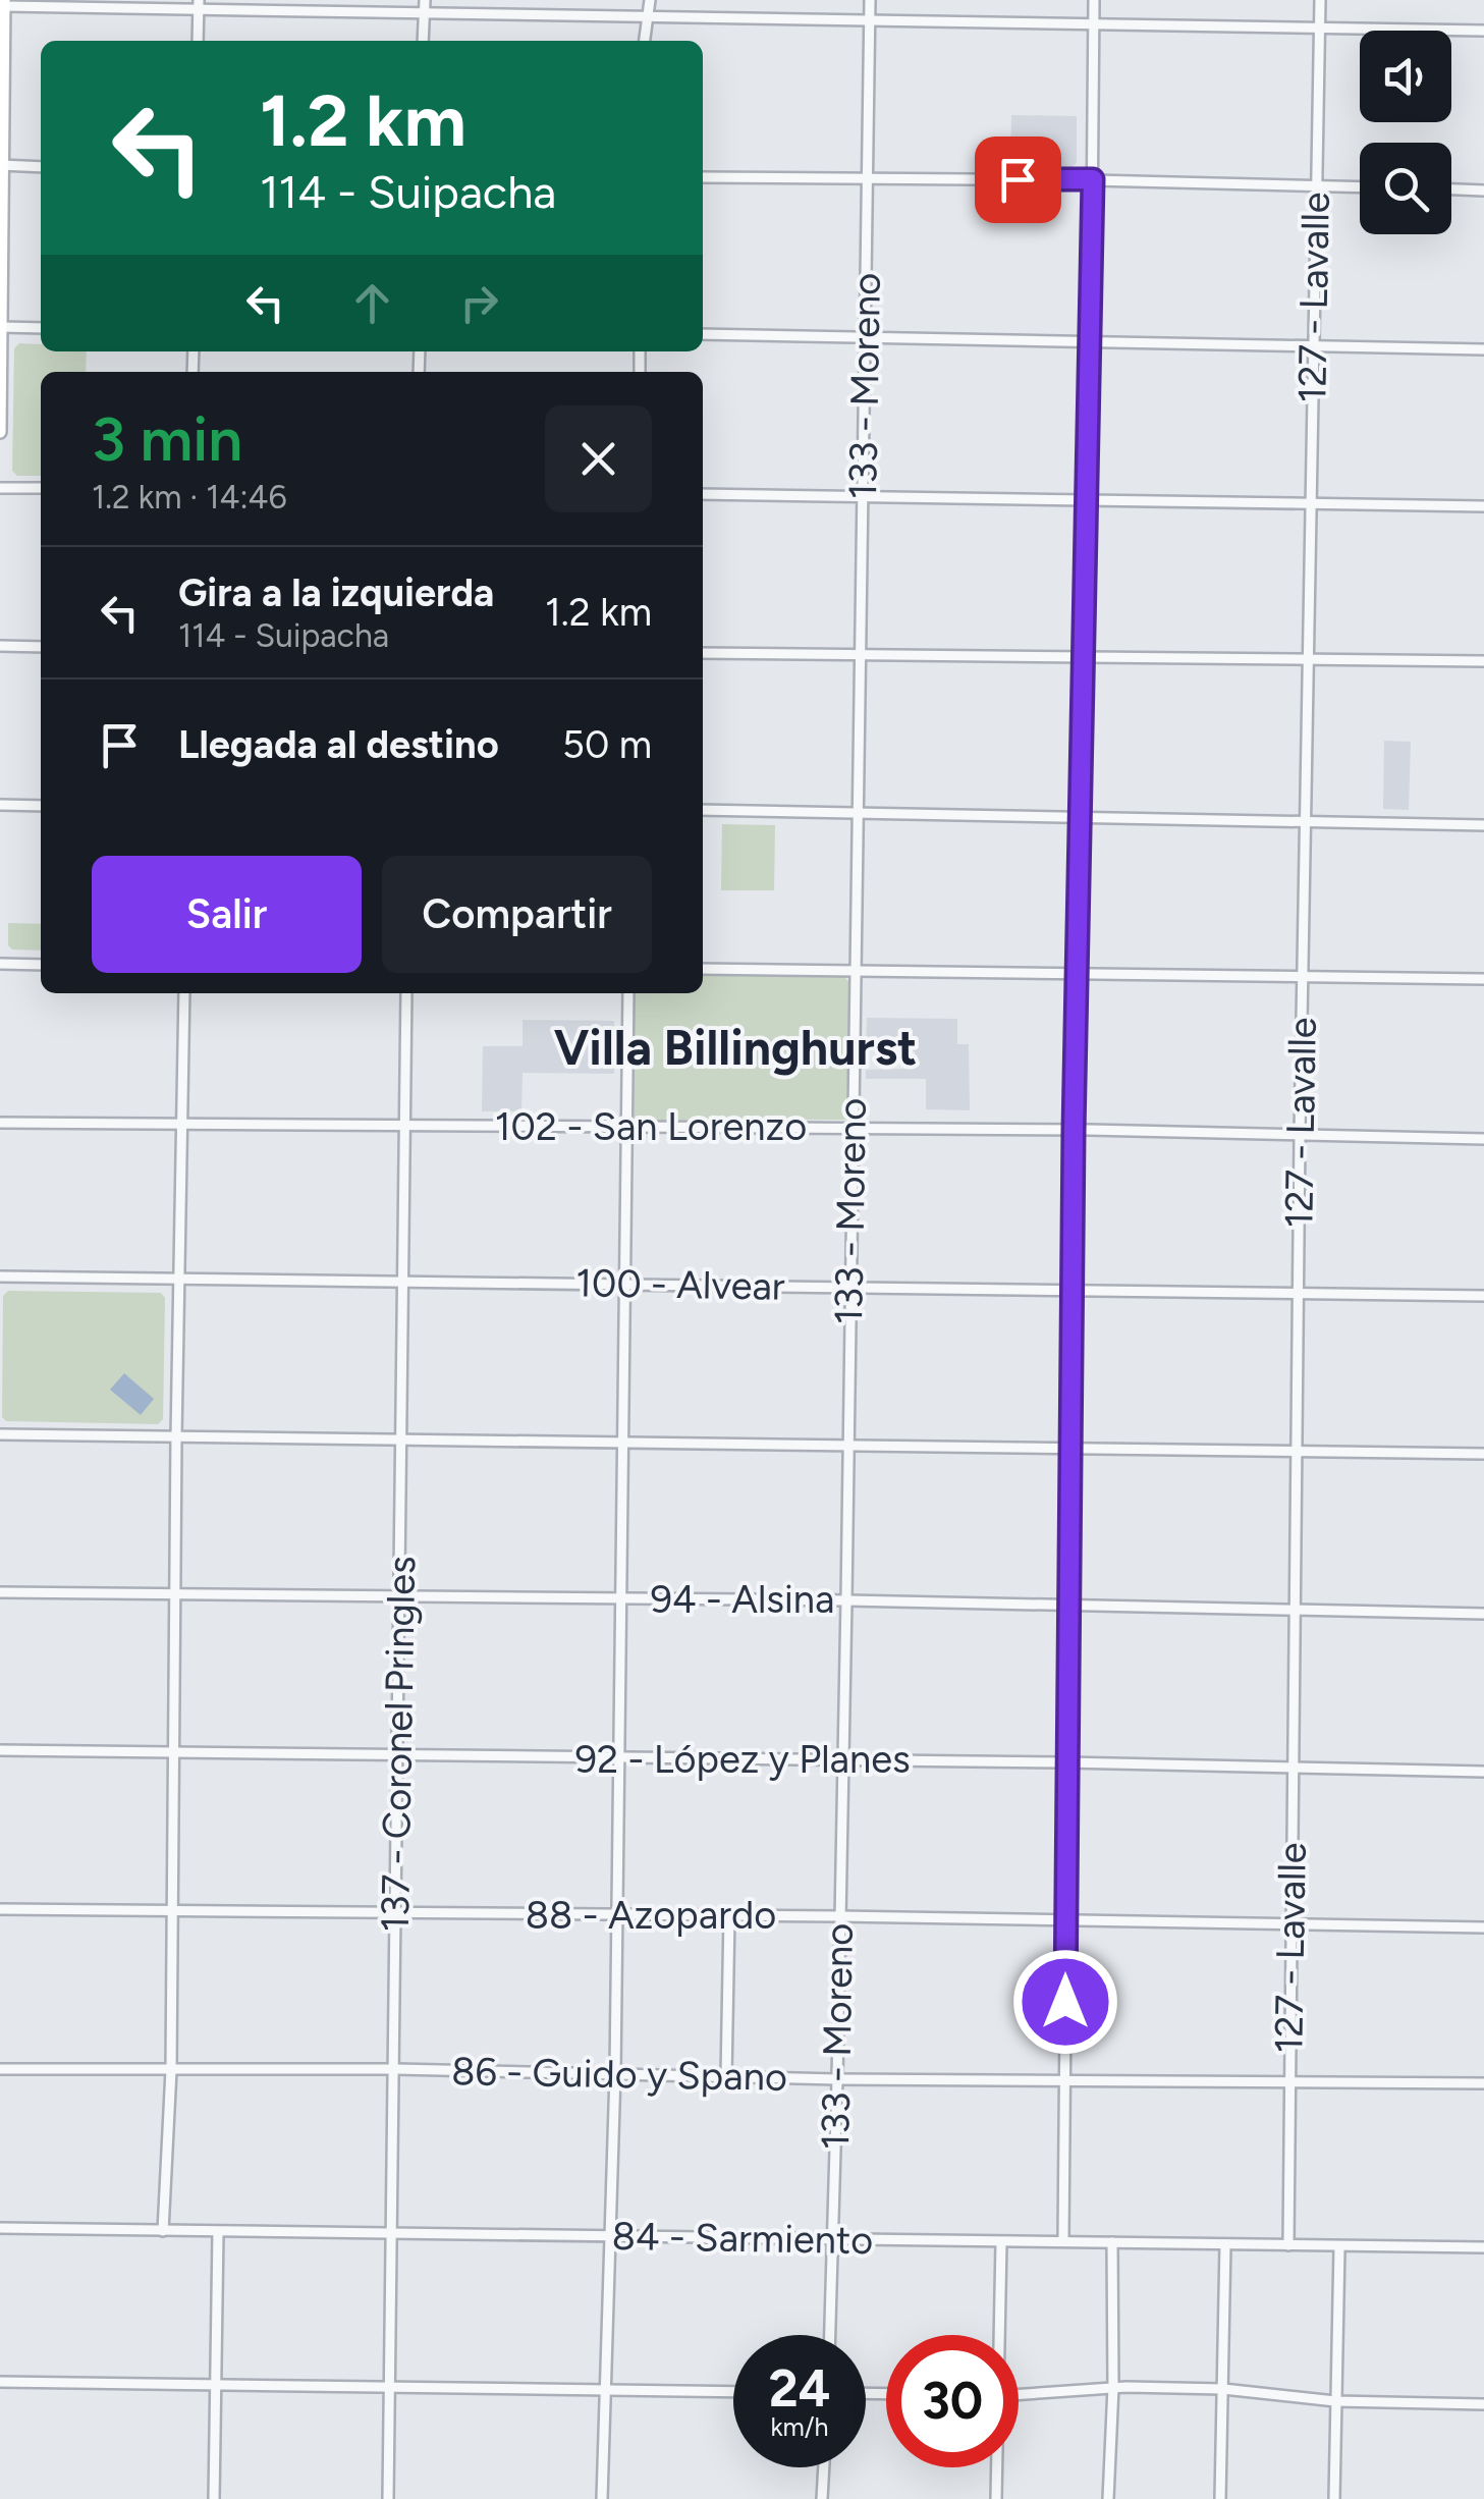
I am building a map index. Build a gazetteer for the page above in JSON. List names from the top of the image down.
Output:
{
  "streets": {
    "street": [
      "127 - Lavalle",
      "133 - Moreno",
      "102 - San Lorenzo",
      "100 - Alvear",
      "94 - Alsina",
      "137 - Coronel Pringles",
      "92 - López y Planes",
      "88 - Azopardo",
      "86 - Guido y Spano",
      "84 - Sarmiento"
    ]
  },
  "crossings": [
    ["127 - Lavalle", "102 - San Lorenzo"],
    ["127 - Lavalle", "100 - Alvear"],
    ["127 - Lavalle", "94 - Alsina"],
    ["127 - Lavalle", "92 - López y Planes"],
    ["127 - Lavalle", "88 - Azopardo"],
    ["127 - Lavalle", "86 - Guido y Spano"],
    ["127 - Lavalle", "84 - Sarmiento"],
    ["133 - Moreno", "102 - San Lorenzo"],
    ["133 - Moreno", "100 - Alvear"],
    ["133 - Moreno", "94 - Alsina"],
    ["133 - Moreno", "92 - López y Planes"],
    ["133 - Moreno", "88 - Azopardo"],
    ["133 - Moreno", "86 - Guido y Spano"],
    ["133 - Moreno", "84 - Sarmiento"],
    ["102 - San Lorenzo", "137 - Coronel Pringles"],
    ["100 - Alvear", "137 - Coronel Pringles"],
    ["94 - Alsina", "137 - Coronel Pringles"],
    ["137 - Coronel Pringles", "92 - López y Planes"],
    ["137 - Coronel Pringles", "88 - Azopardo"],
    ["137 - Coronel Pringles", "86 - Guido y Spano"],
    ["137 - Coronel Pringles", "84 - Sarmiento"]
  ],
  "districts": ["Villa Billinghurst"],
  "page": {
    "turn": ["1.2 km", "114 - Suipacha"],
    "heading": ["3 min", "1.2 km · 14:46"],
    "list": [
      {
        "name": "Gira a la izquierda",
        "note": "114 - Suipacha",
        "value": "1.2 km"
      },
      {
        "name": "Llegada al destino",
        "value": "50 m"
      }
    ],
    "buttons": ["Salir", "Compartir"],
    "speed": "24 km/h",
    "limit": "30"
  }
}
